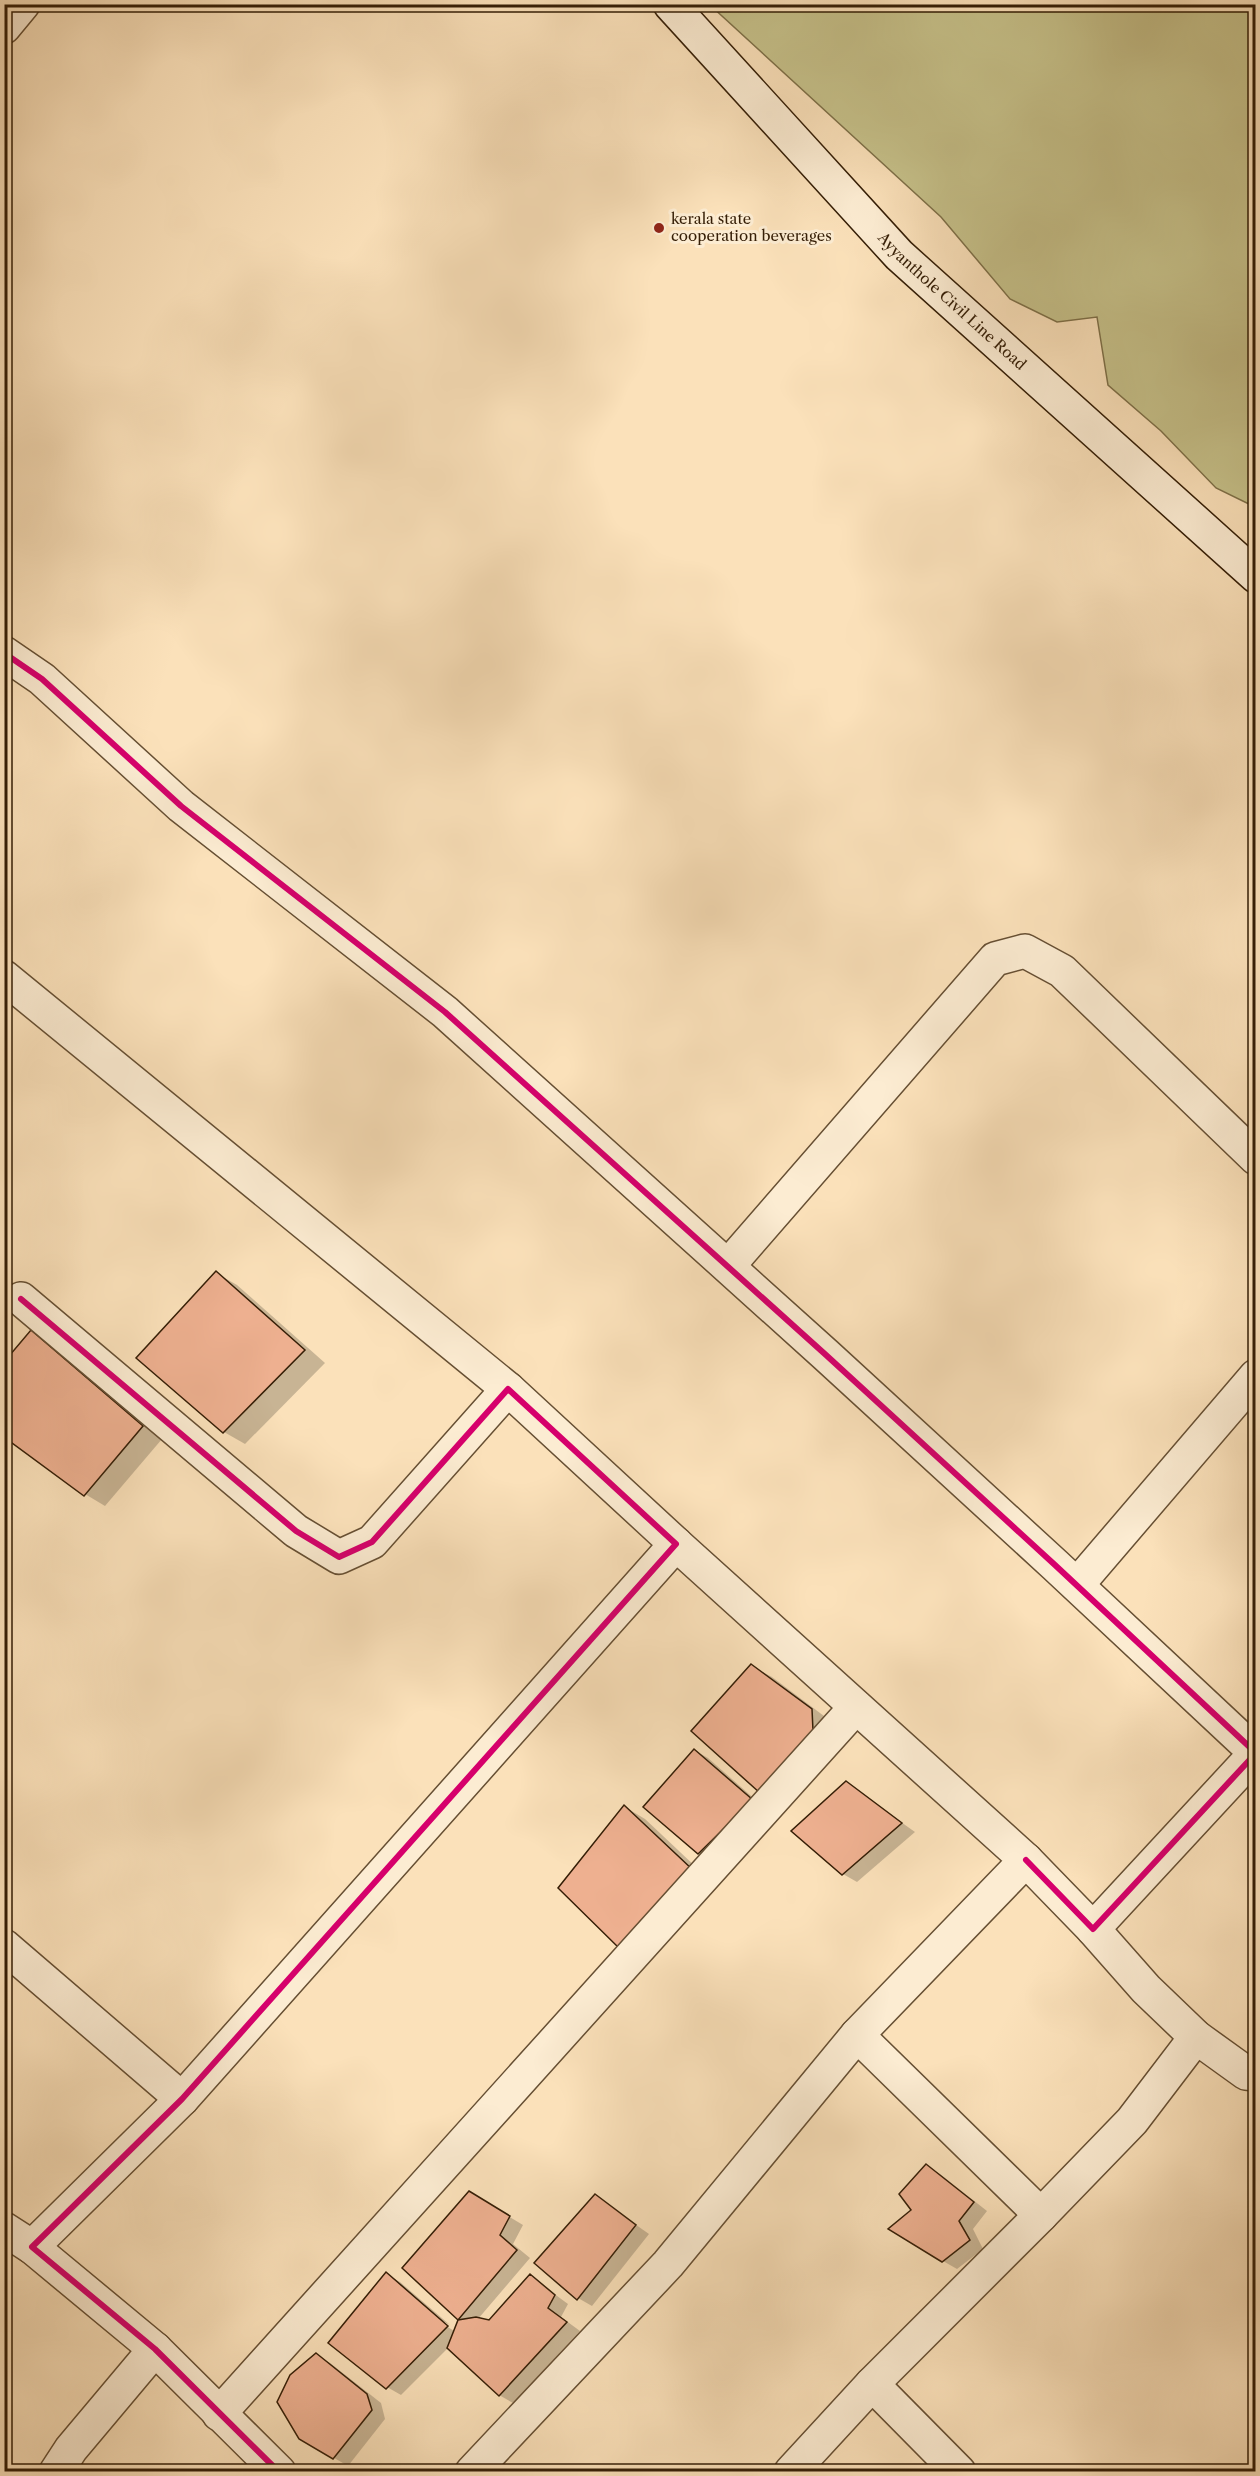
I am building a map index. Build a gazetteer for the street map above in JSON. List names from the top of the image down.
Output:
{
  "streets": {
    "street": ["Ayyanthole Civil Line Road"]
  },
  "places": ["kerala state cooperation beverages"]
}
